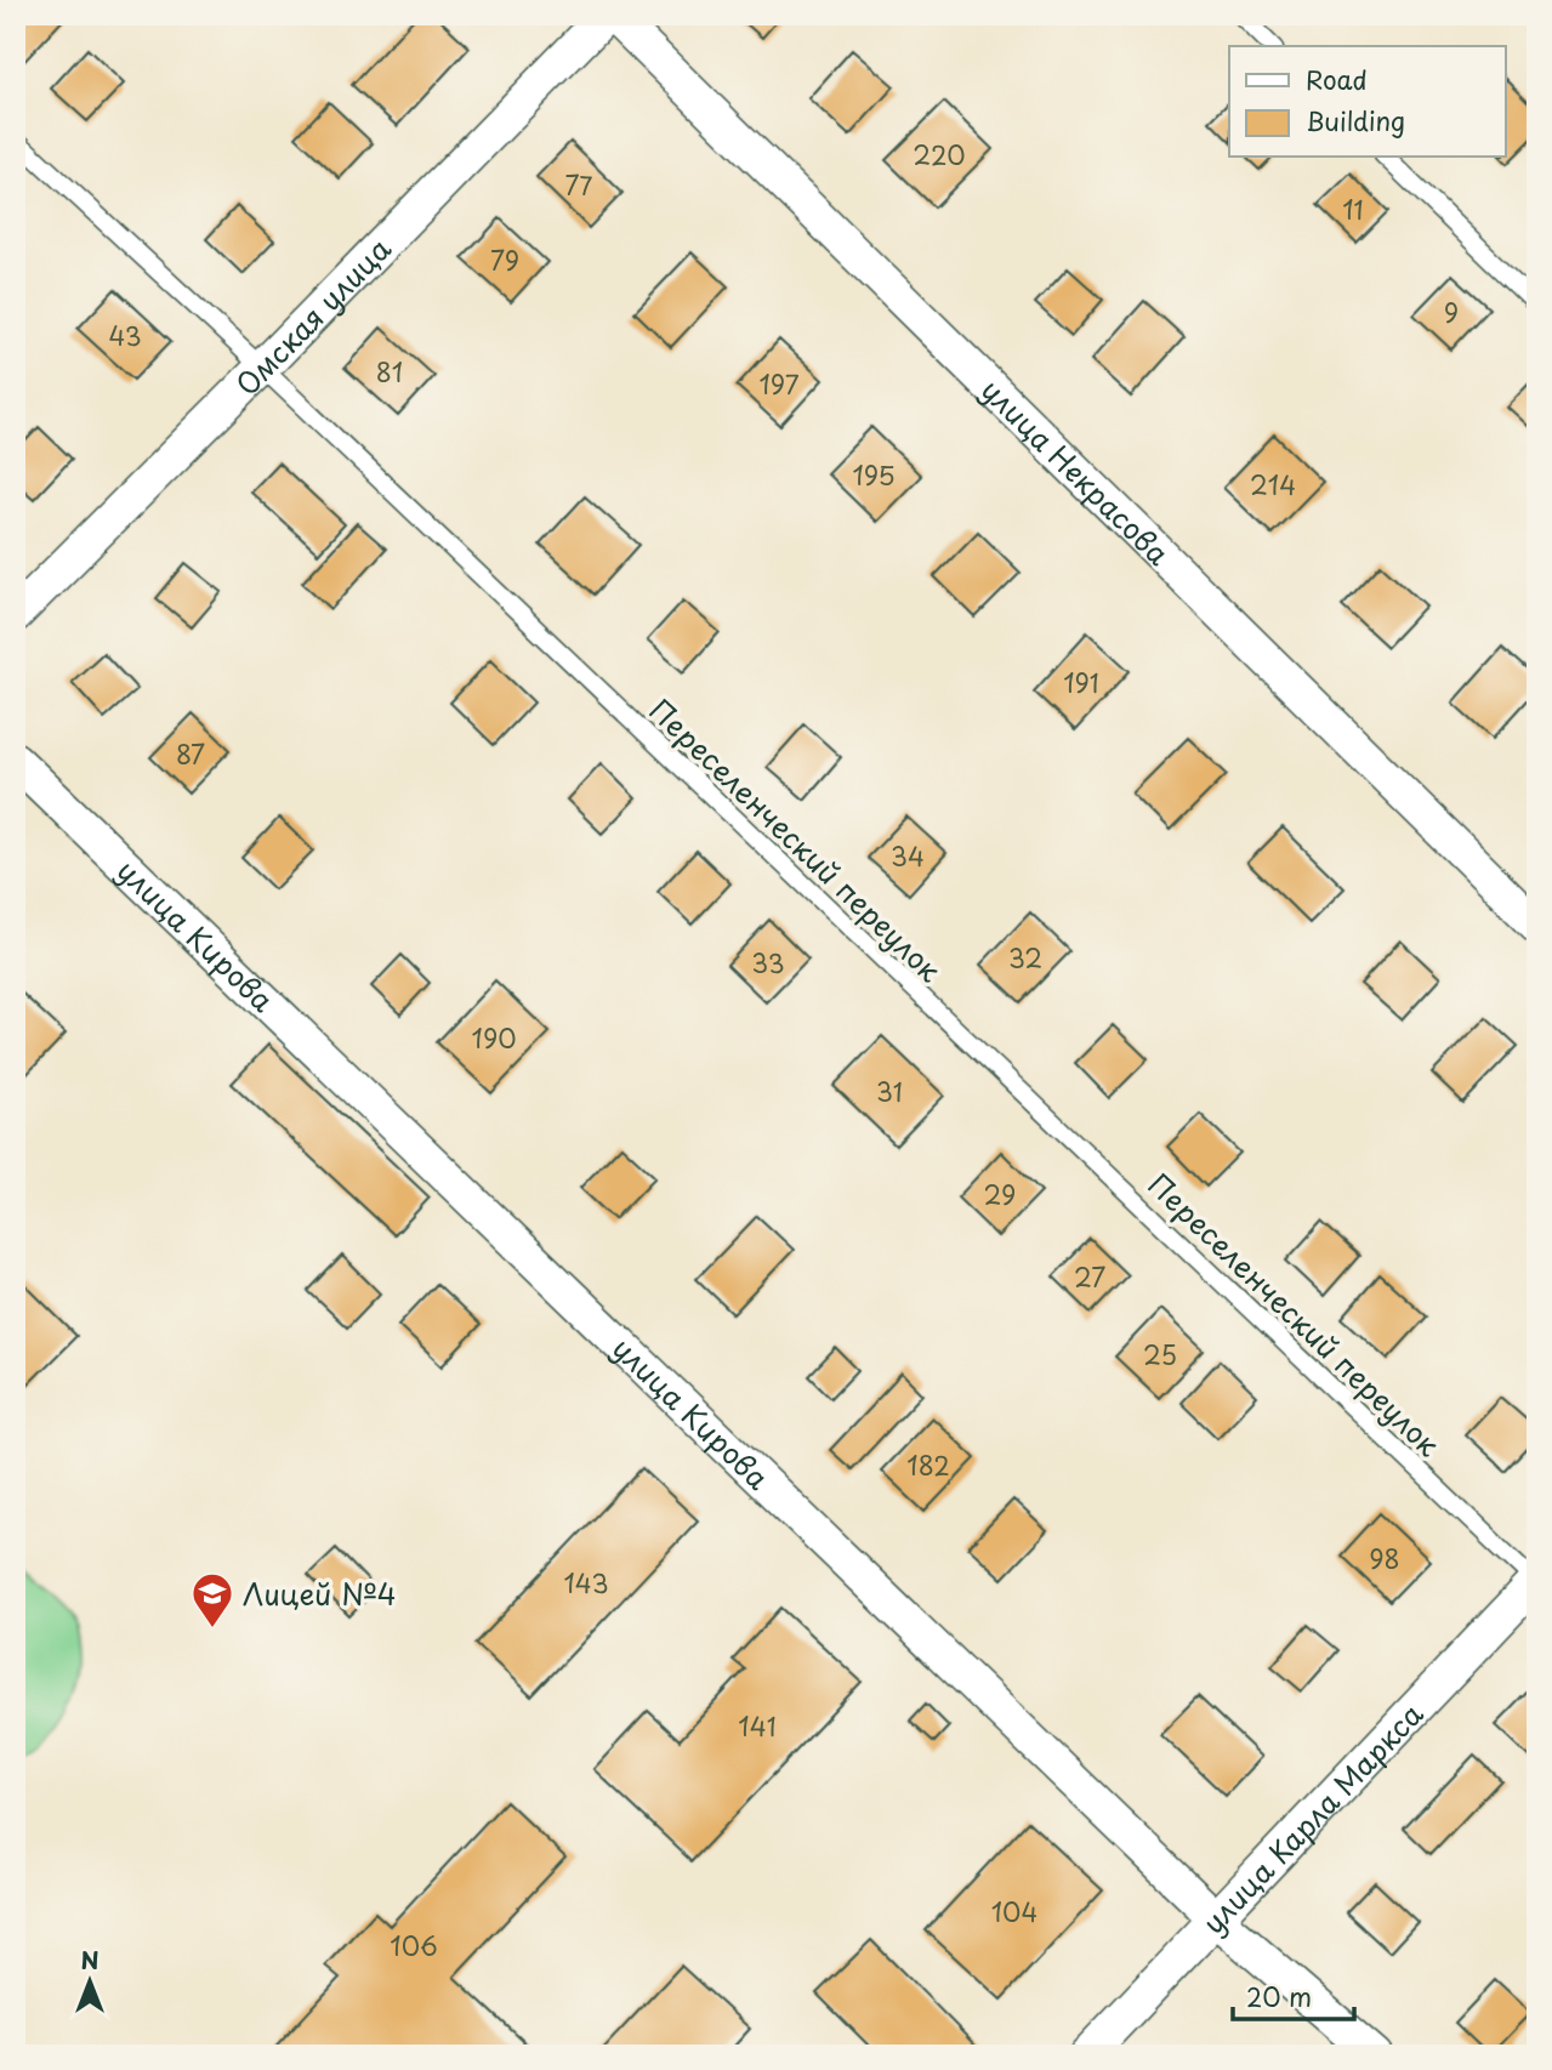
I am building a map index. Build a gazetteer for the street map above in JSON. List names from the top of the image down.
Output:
{
  "streets": {
    "street": [
      "Омская улица",
      "улица Некрасова",
      "улица Кирова",
      "улица Карла Маркса"
    ],
    "lane": ["Переселенческий переулок"]
  },
  "crossings": [
    ["Омская улица", "улица Некрасова"],
    ["Омская улица", "Переселенческий переулок"],
    ["Переселенческий переулок", "улица Карла Маркса"],
    ["улица Кирова", "улица Карла Маркса"]
  ],
  "places": {
    "school or university": ["Лицей №4"]
  },
  "house_numbers": [
    "220",
    "77",
    "11",
    "79",
    "9",
    "43",
    "81",
    "197",
    "195",
    "214",
    "191",
    "87",
    "34",
    "32",
    "33",
    "190",
    "31",
    "29",
    "27",
    "25",
    "182",
    "98",
    "143",
    "141",
    "104",
    "106"
  ],
  "legend": ["Road", "Building"],
  "scale_bar": "20 m",
  "north": "top"
}
